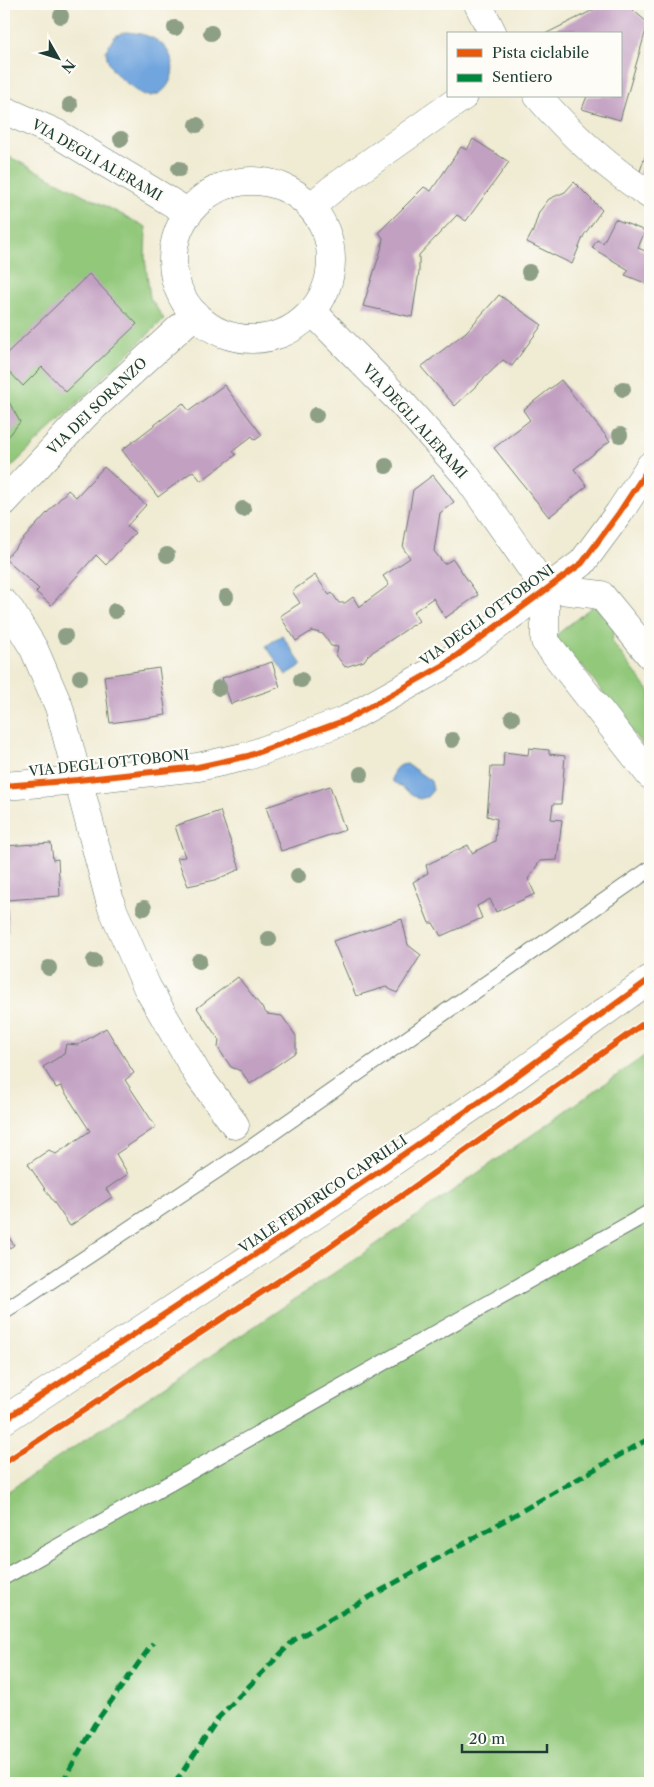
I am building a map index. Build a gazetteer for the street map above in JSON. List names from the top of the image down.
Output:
{
  "streets": {
    "street": [
      "VIA DEGLI ALERAMI",
      "VIA DEI SORANZO",
      "VIA DEGLI OTTOBONI",
      "VIALE FEDERICO CAPRILLI"
    ]
  },
  "crossings": [
    ["VIA DEGLI ALERAMI", "VIA DEI SORANZO"],
    ["VIA DEGLI ALERAMI", "VIA DEGLI OTTOBONI"]
  ],
  "legend": ["Pista ciclabile", "Sentiero"],
  "scale_bar": "20 m",
  "north": "bottom right"
}
